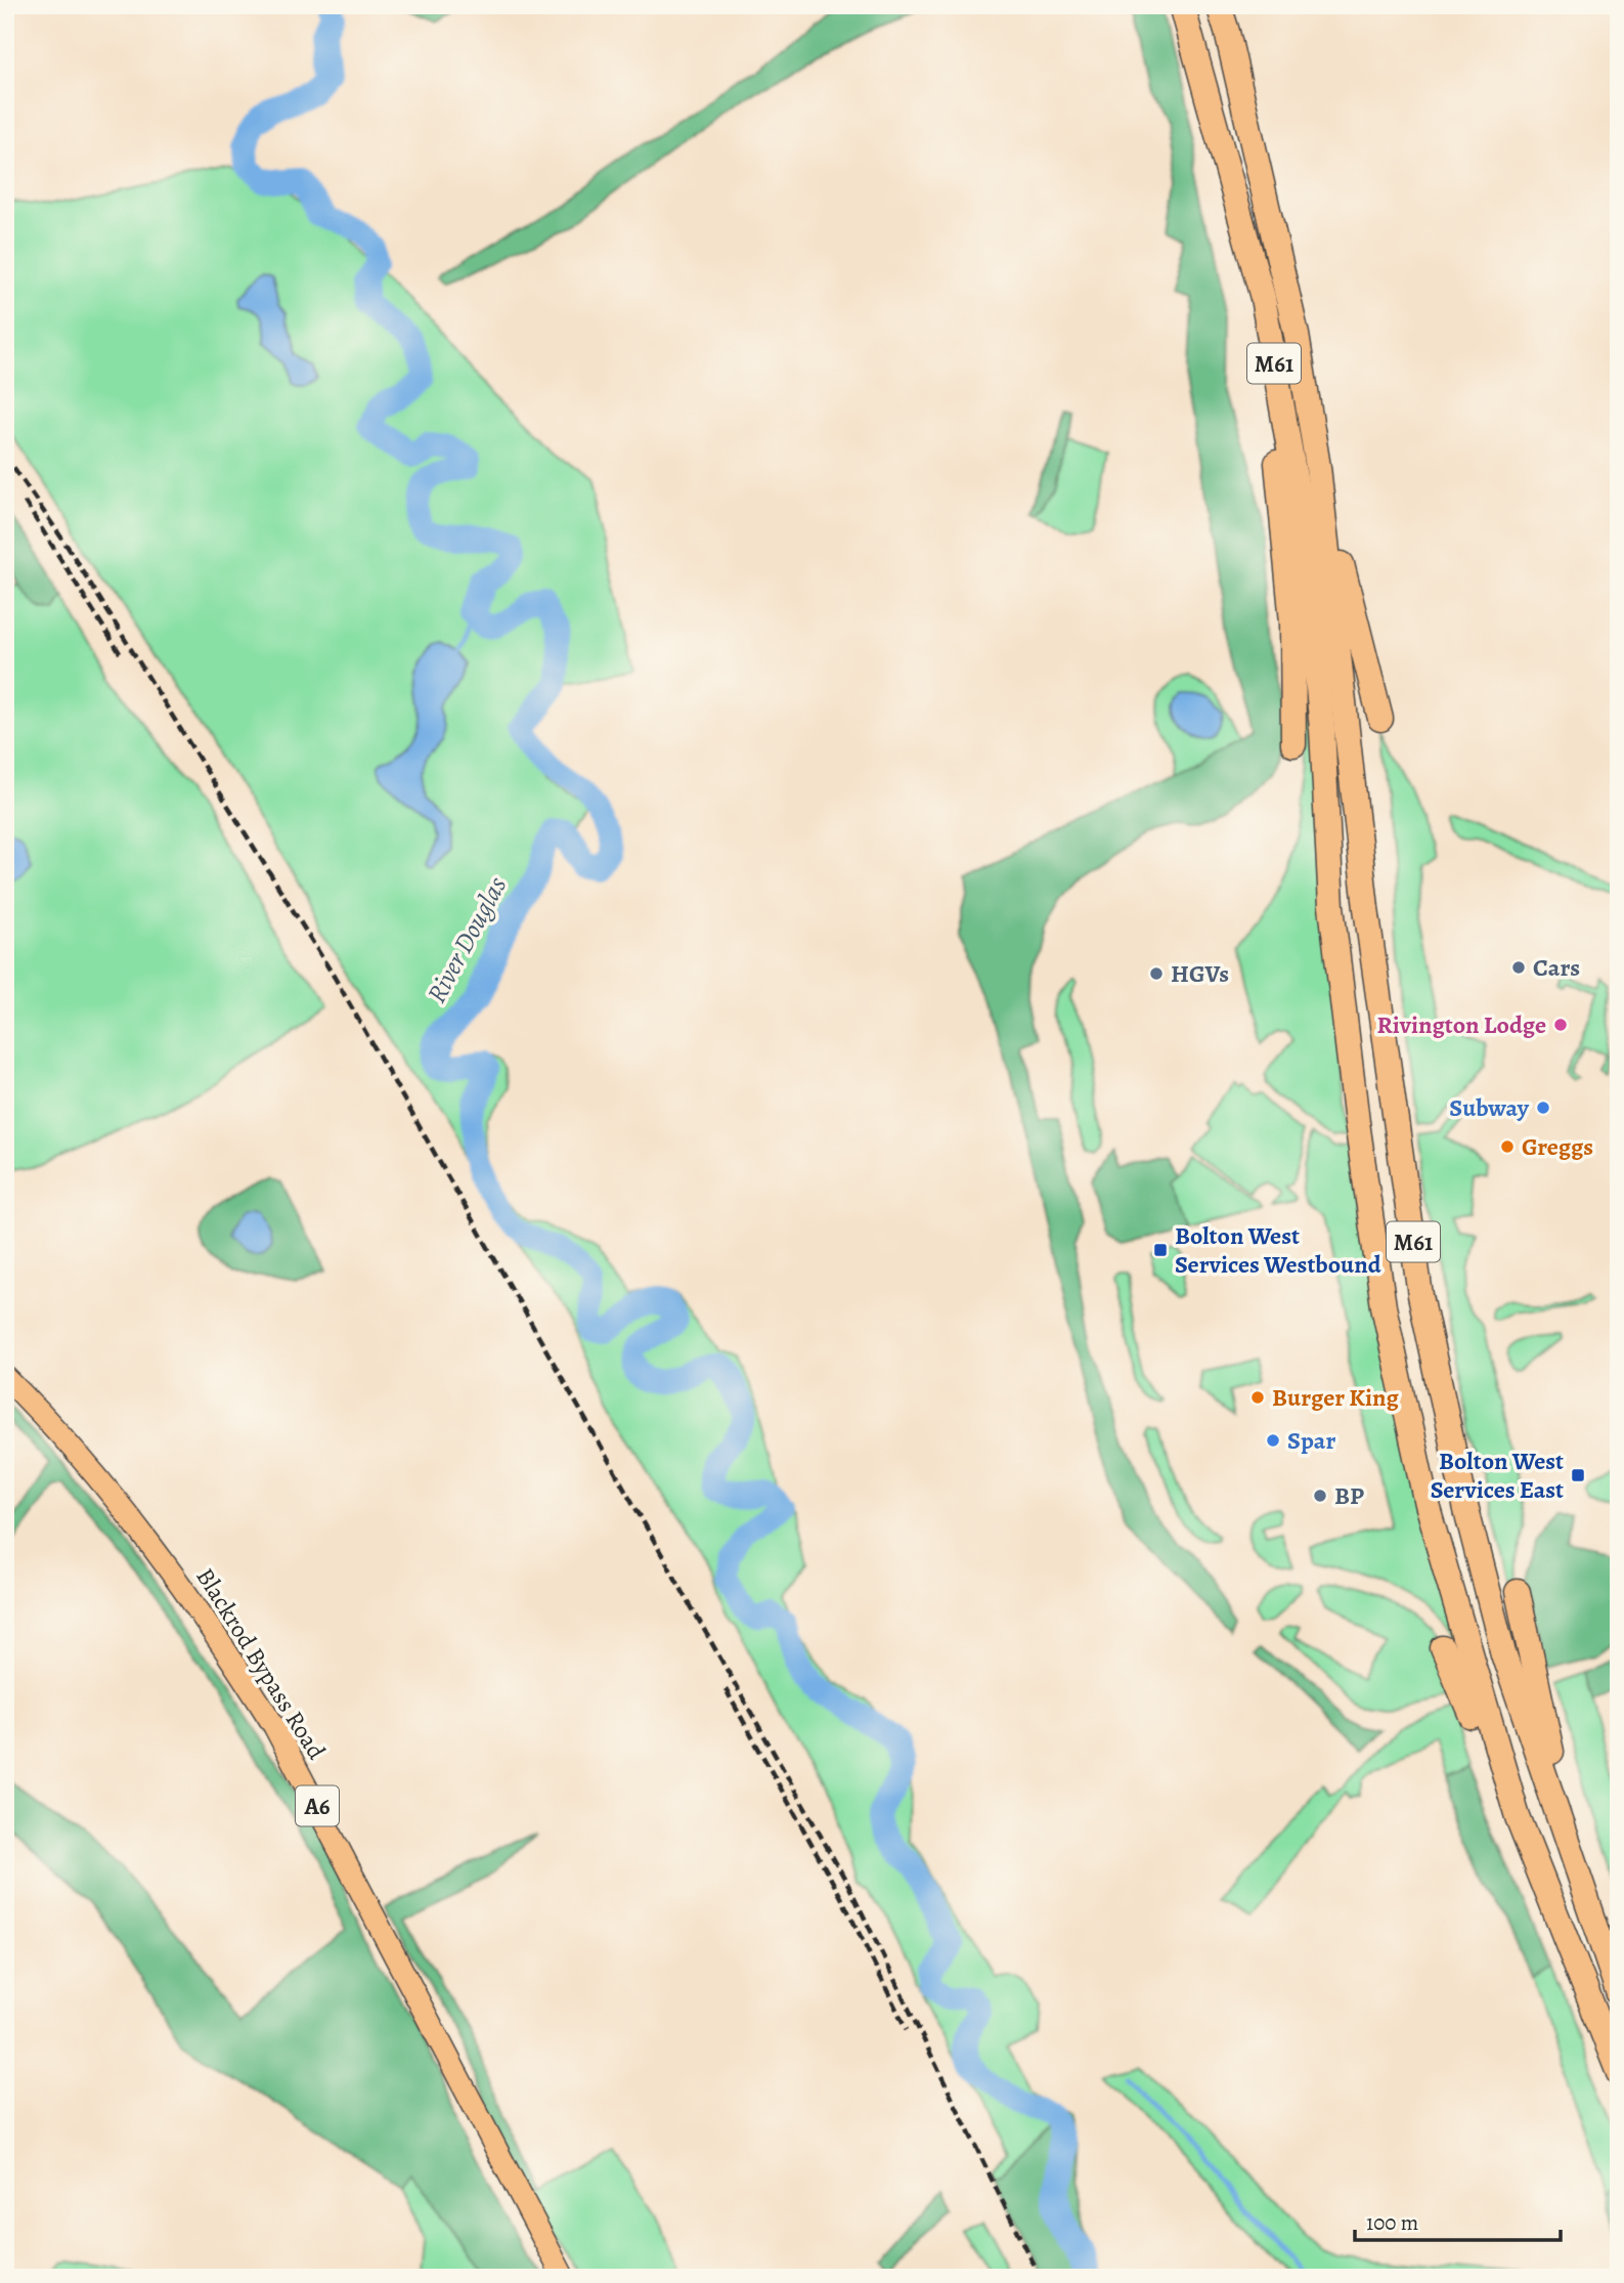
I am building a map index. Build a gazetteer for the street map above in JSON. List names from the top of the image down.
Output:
{
  "streets": {
    "highway": ["M61"],
    "main road": ["Blackrod Bypass Road", "A6"]
  },
  "water": ["River Douglas"],
  "places": {
    "other": [
      "Cars",
      "HGVs",
      "Rivington Lodge",
      "Subway",
      "Greggs",
      "Burger King",
      "Spar",
      "BP"
    ],
    "transit": ["Bolton West Services Westbound", "Bolton West Services East"]
  },
  "scale_bar": "100 m"
}
